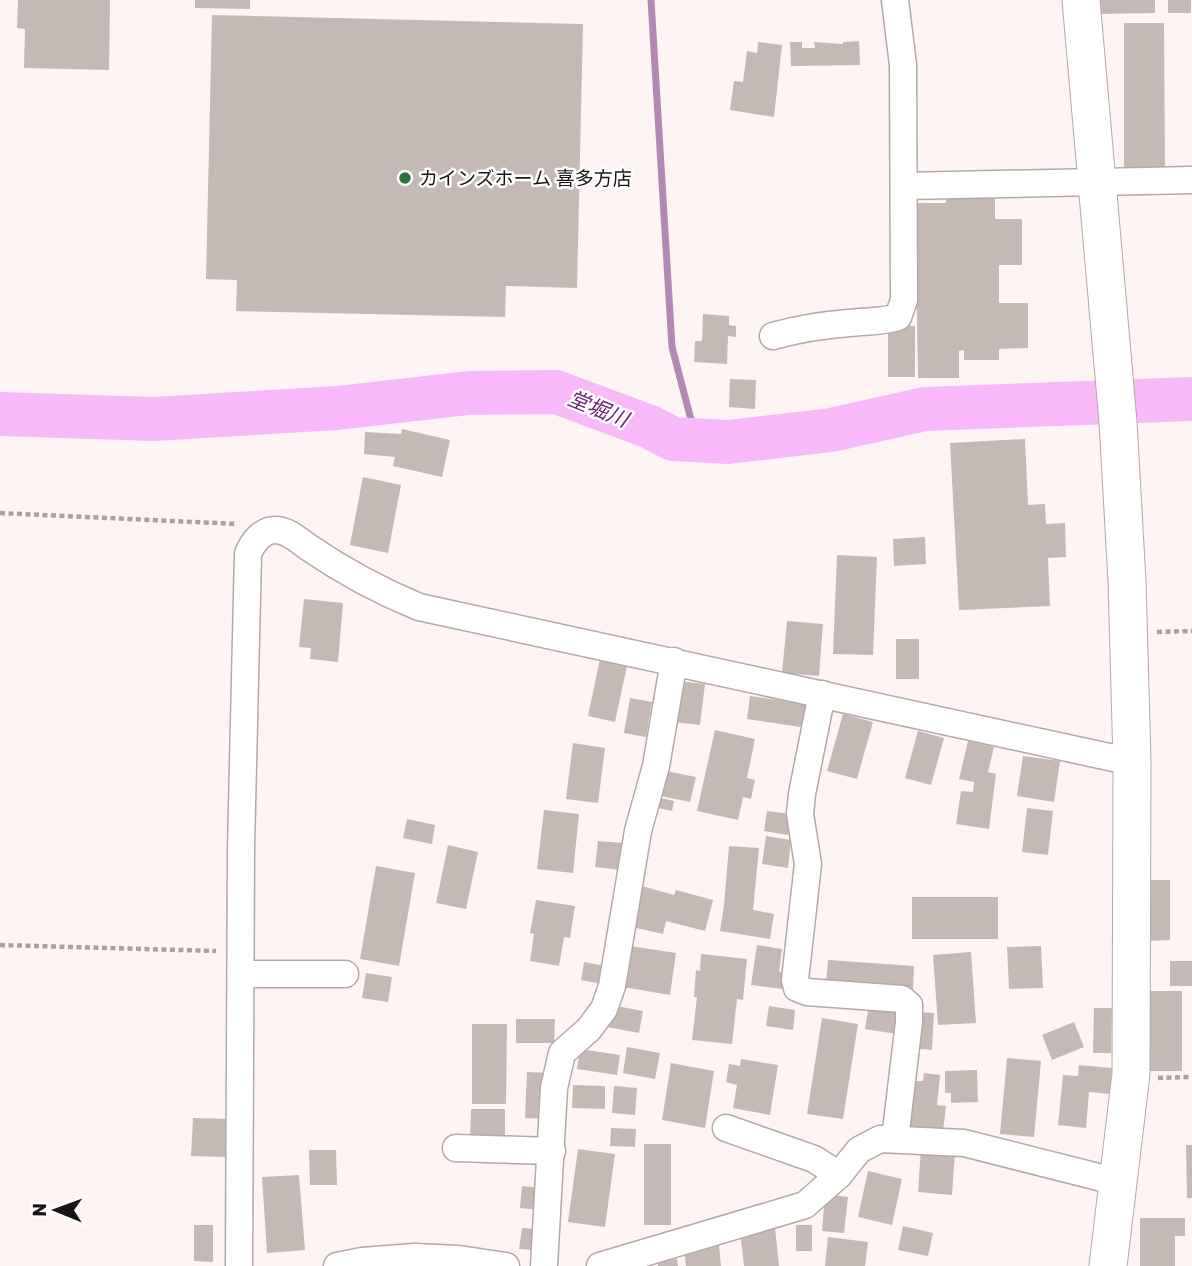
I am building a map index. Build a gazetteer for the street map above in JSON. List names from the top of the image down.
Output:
{
  "water": ["堂堀川"],
  "places": ["カインズホーム 喜多方店"],
  "north": "left"
}
